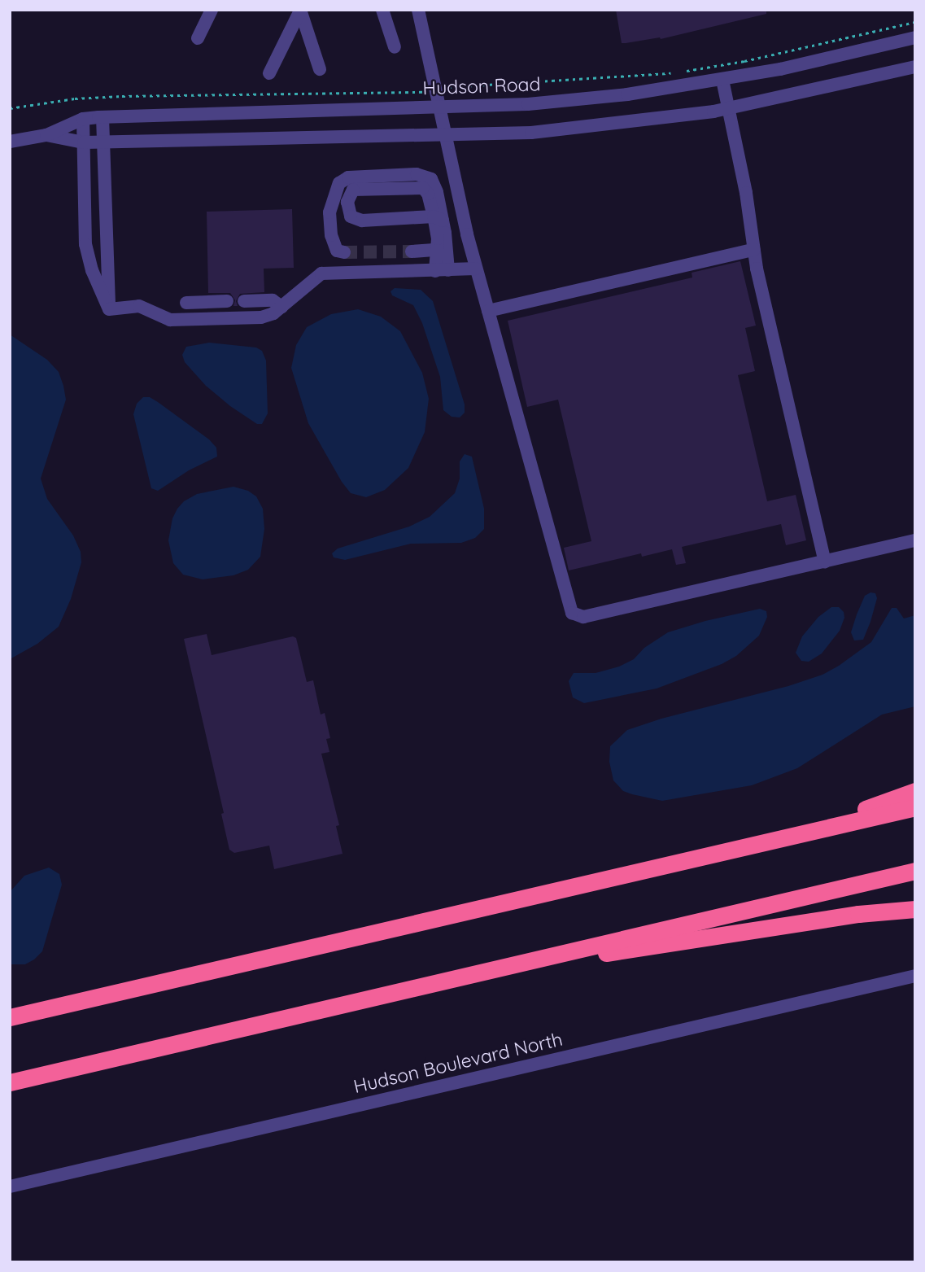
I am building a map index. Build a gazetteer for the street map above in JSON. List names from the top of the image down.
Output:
{
  "streets": {
    "street": ["Hudson Road", "Hudson Boulevard North"]
  }
}
